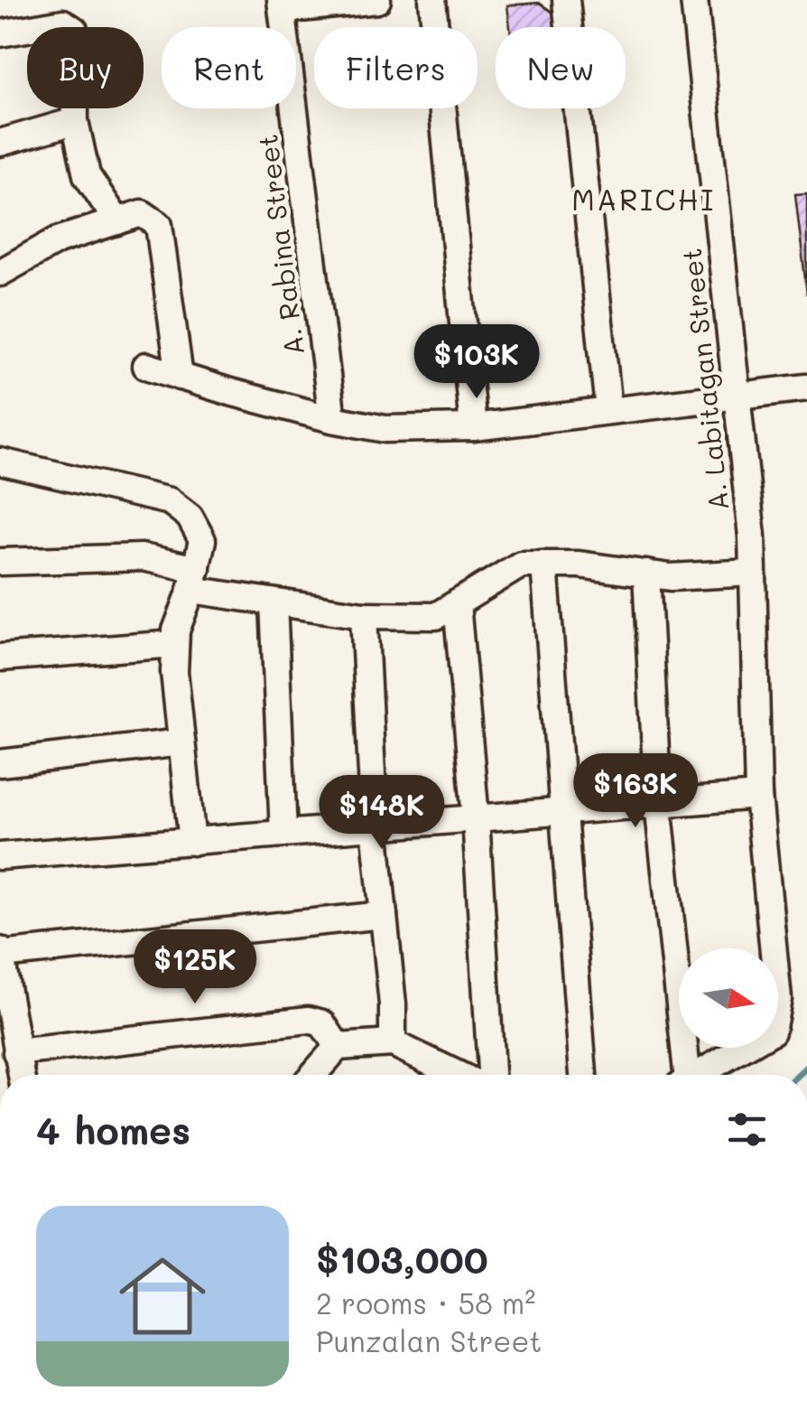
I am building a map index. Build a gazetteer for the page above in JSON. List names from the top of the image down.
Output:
{
  "streets": {
    "street": ["A. Rabina Street", "A. Labitagan Street"]
  },
  "districts": ["MARICHI"],
  "north": "right",
  "page": {
    "chip": [
      "Buy",
      "Rent",
      "Filters",
      "New"
    ],
    "price": [
      "$103K",
      "$163K",
      "$148K",
      "$125K"
    ],
    "heading": "4 homes",
    "list": [
      {
        "name": "$103,000",
        "note": "2 rooms · 58 m² · Punzalan Street"
      }
    ]
  }
}
